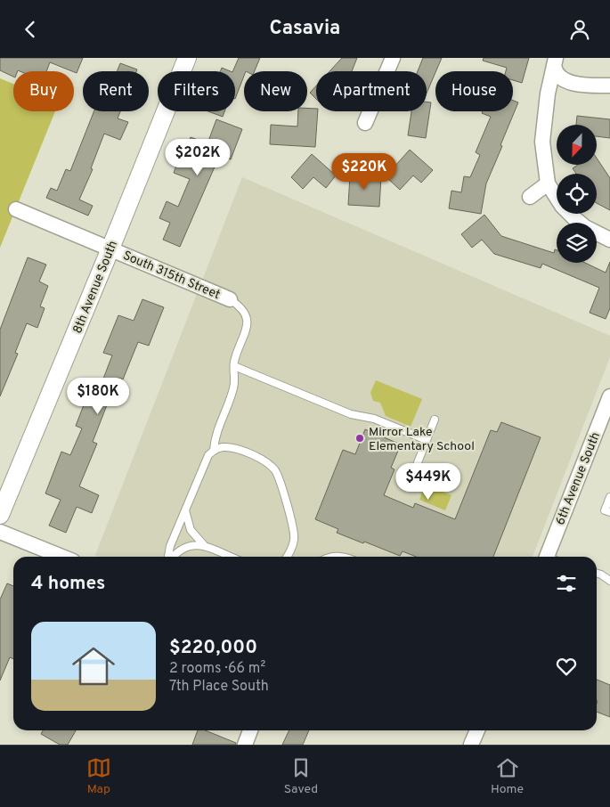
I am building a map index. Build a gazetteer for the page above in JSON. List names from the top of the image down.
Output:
{
  "streets": {
    "street": ["South 315th Street", "8th Avenue South", "6th Avenue South"]
  },
  "crossings": [
    ["South 315th Street", "8th Avenue South"]
  ],
  "places": ["Mirror Lake Elementary School"],
  "north": "bottom",
  "page": {
    "header": "Casavia",
    "chip": [
      "Buy",
      "Rent",
      "Filters",
      "New",
      "Apartment",
      "House"
    ],
    "price": [
      "$202K",
      "$220K",
      "$180K",
      "$449K"
    ],
    "heading": "4 homes",
    "list": [
      {
        "name": "$220,000",
        "note": "2 rooms · 66 m² · 7th Place South"
      }
    ],
    "tabs": ["Map", "Saved", "Home"]
  }
}
